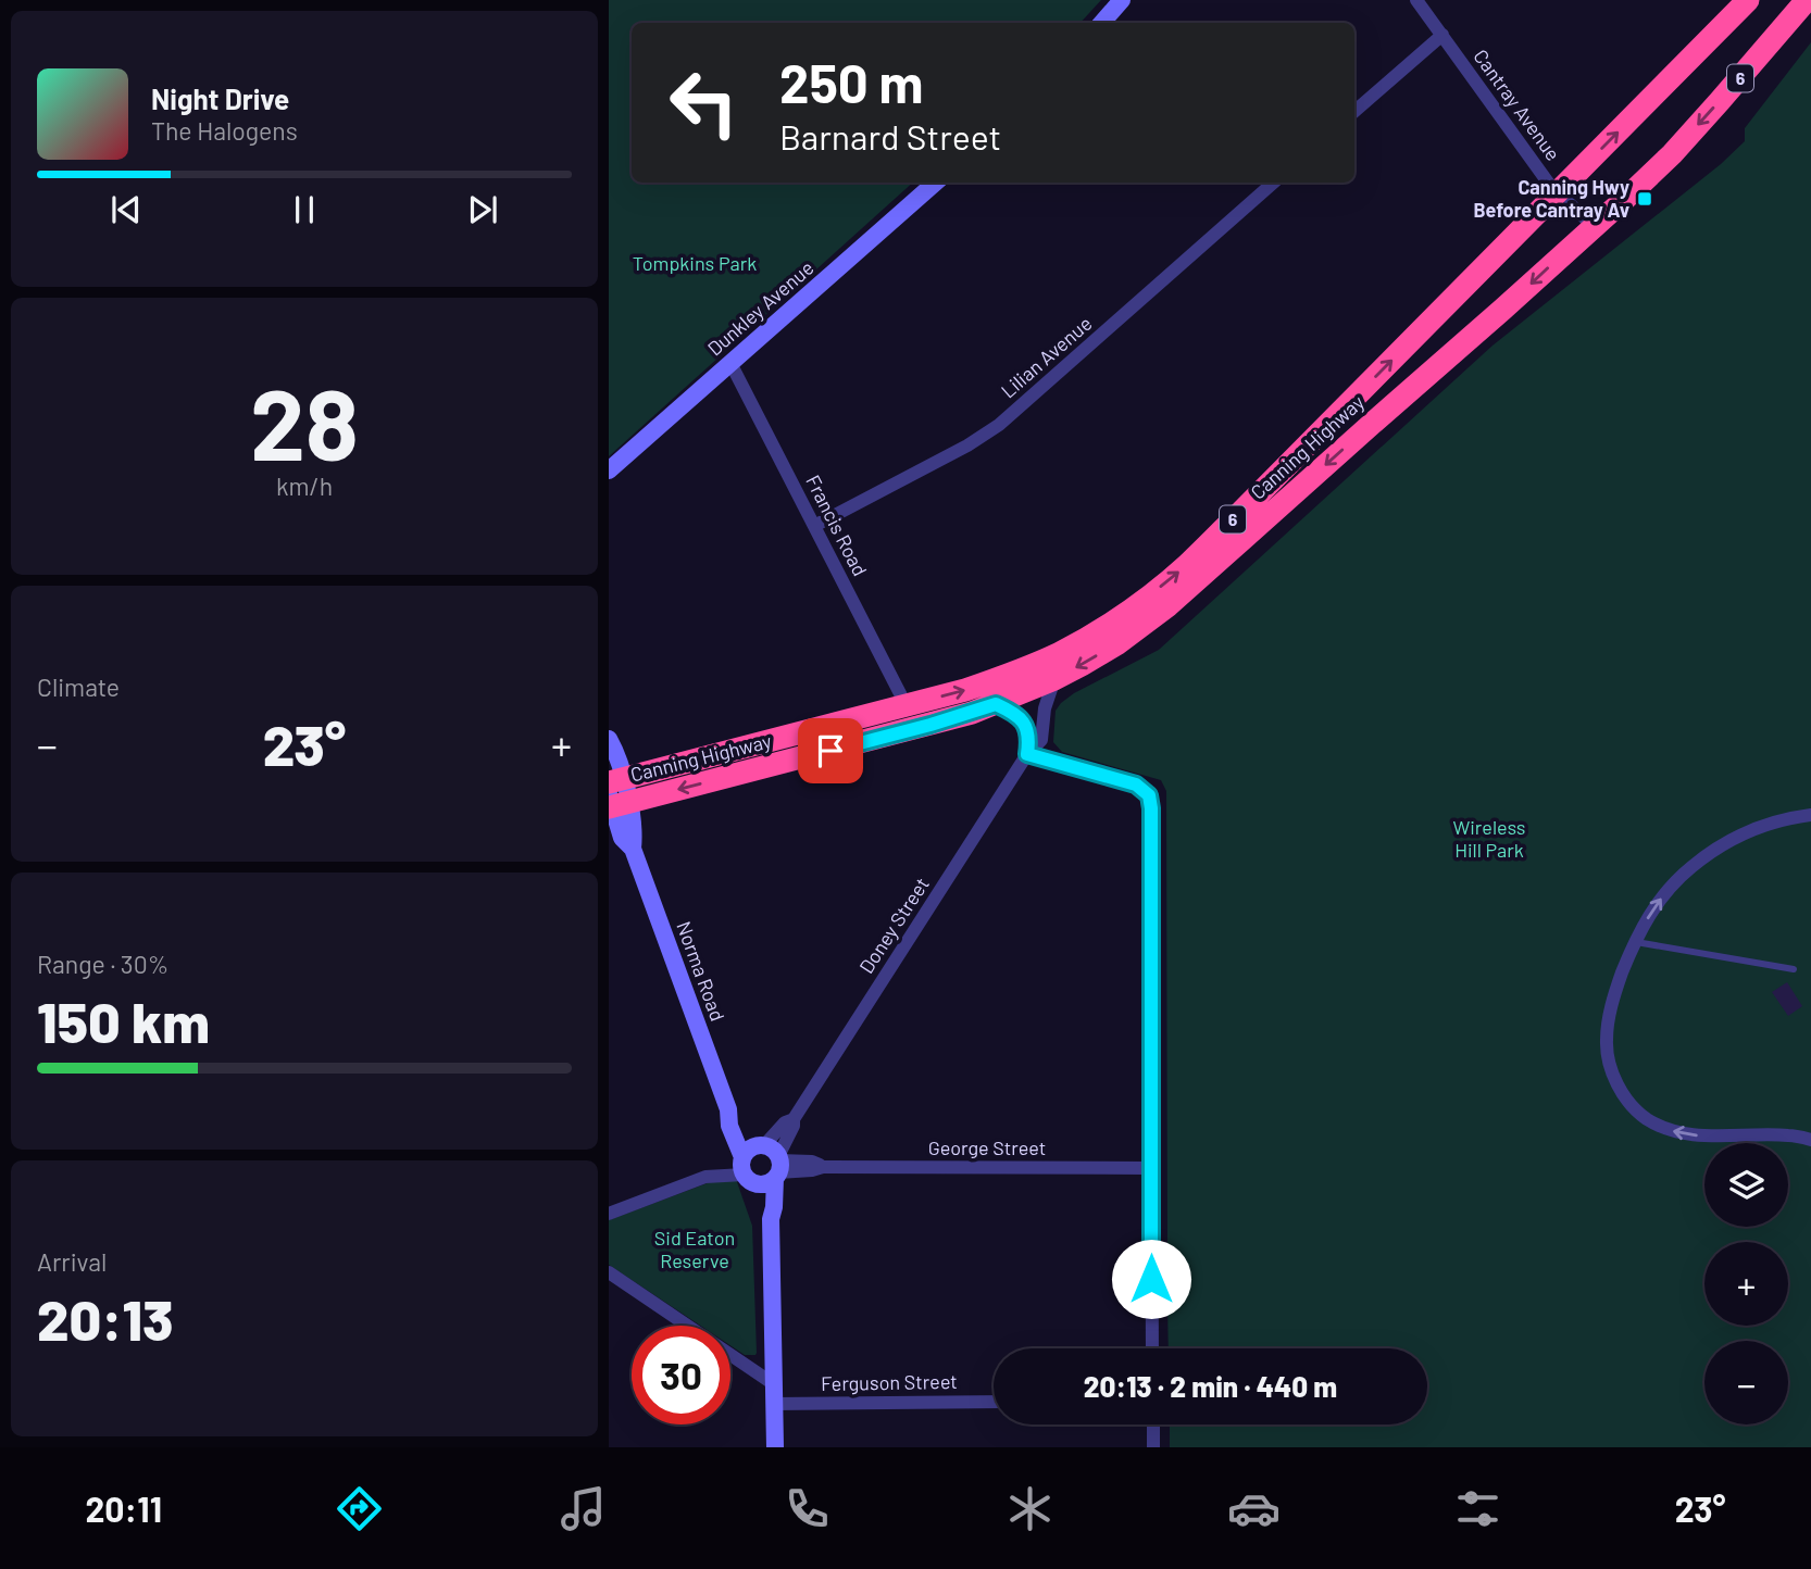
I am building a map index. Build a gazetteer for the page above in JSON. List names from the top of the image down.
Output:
{
  "streets": {
    "highway": ["6", "Canning Highway"],
    "street": [
      "Cantray Avenue",
      "Dunkley Avenue",
      "Lilian Avenue",
      "Francis Road",
      "Doney Street",
      "Norma Road",
      "George Street",
      "Ferguson Street"
    ]
  },
  "crossings": [
    ["Cantray Avenue", "Canning Highway"],
    ["Dunkley Avenue", "Francis Road"],
    ["Lilian Avenue", "Francis Road"],
    ["Canning Highway", "Francis Road"],
    ["Canning Highway", "Doney Street"],
    ["Canning Highway", "Norma Road"],
    ["Doney Street", "Norma Road"],
    ["Doney Street", "George Street"],
    ["Norma Road", "George Street"],
    ["Norma Road", "Ferguson Street"]
  ],
  "parks": ["Tompkins Park", "Wireless Hill Park", "Sid Eaton Reserve"],
  "places": {
    "transit": ["Canning Hwy Before Cantray Av"]
  },
  "page": {
    "turn": ["250 m", "Barnard Street"],
    "song": ["Night Drive", "The Halogens"],
    "tile": [
      ["28", "km/h"],
      "Climate",
      ["Range · 30%", "150 km"],
      ["Arrival", "20:13"]
    ],
    "heat": ["−", "23°", "+"],
    "map_buttons": ["+", "−"],
    "limit": "30",
    "trip": "20:13 · 2 min · 440 m",
    "tabs": ["20:11", "23°"]
  }
}
